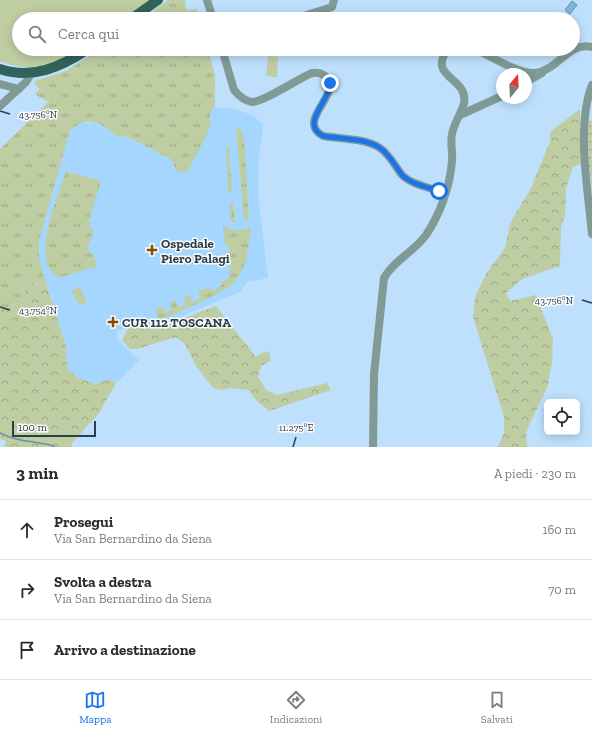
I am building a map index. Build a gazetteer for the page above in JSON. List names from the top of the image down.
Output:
{
  "places": {
    "health": ["Ospedale Piero Palagi", "CUR 112 TOSCANA"]
  },
  "scale_bar": "100 m",
  "north": "top",
  "page": {
    "search": "Cerca qui",
    "scale": "100 m",
    "heading": ["3 min", "A piedi · 230 m"],
    "list": [
      ["Prosegui", "Via San Bernardino da Siena", "160 m"],
      ["Svolta a destra", "Via San Bernardino da Siena", "70 m"],
      "Arrivo a destinazione"
    ],
    "nav": ["Mappa", "Indicazioni", "Salvati"]
  },
  "coordinates": ["43.756°N", "43.754°N", "11.275°E"]
}
